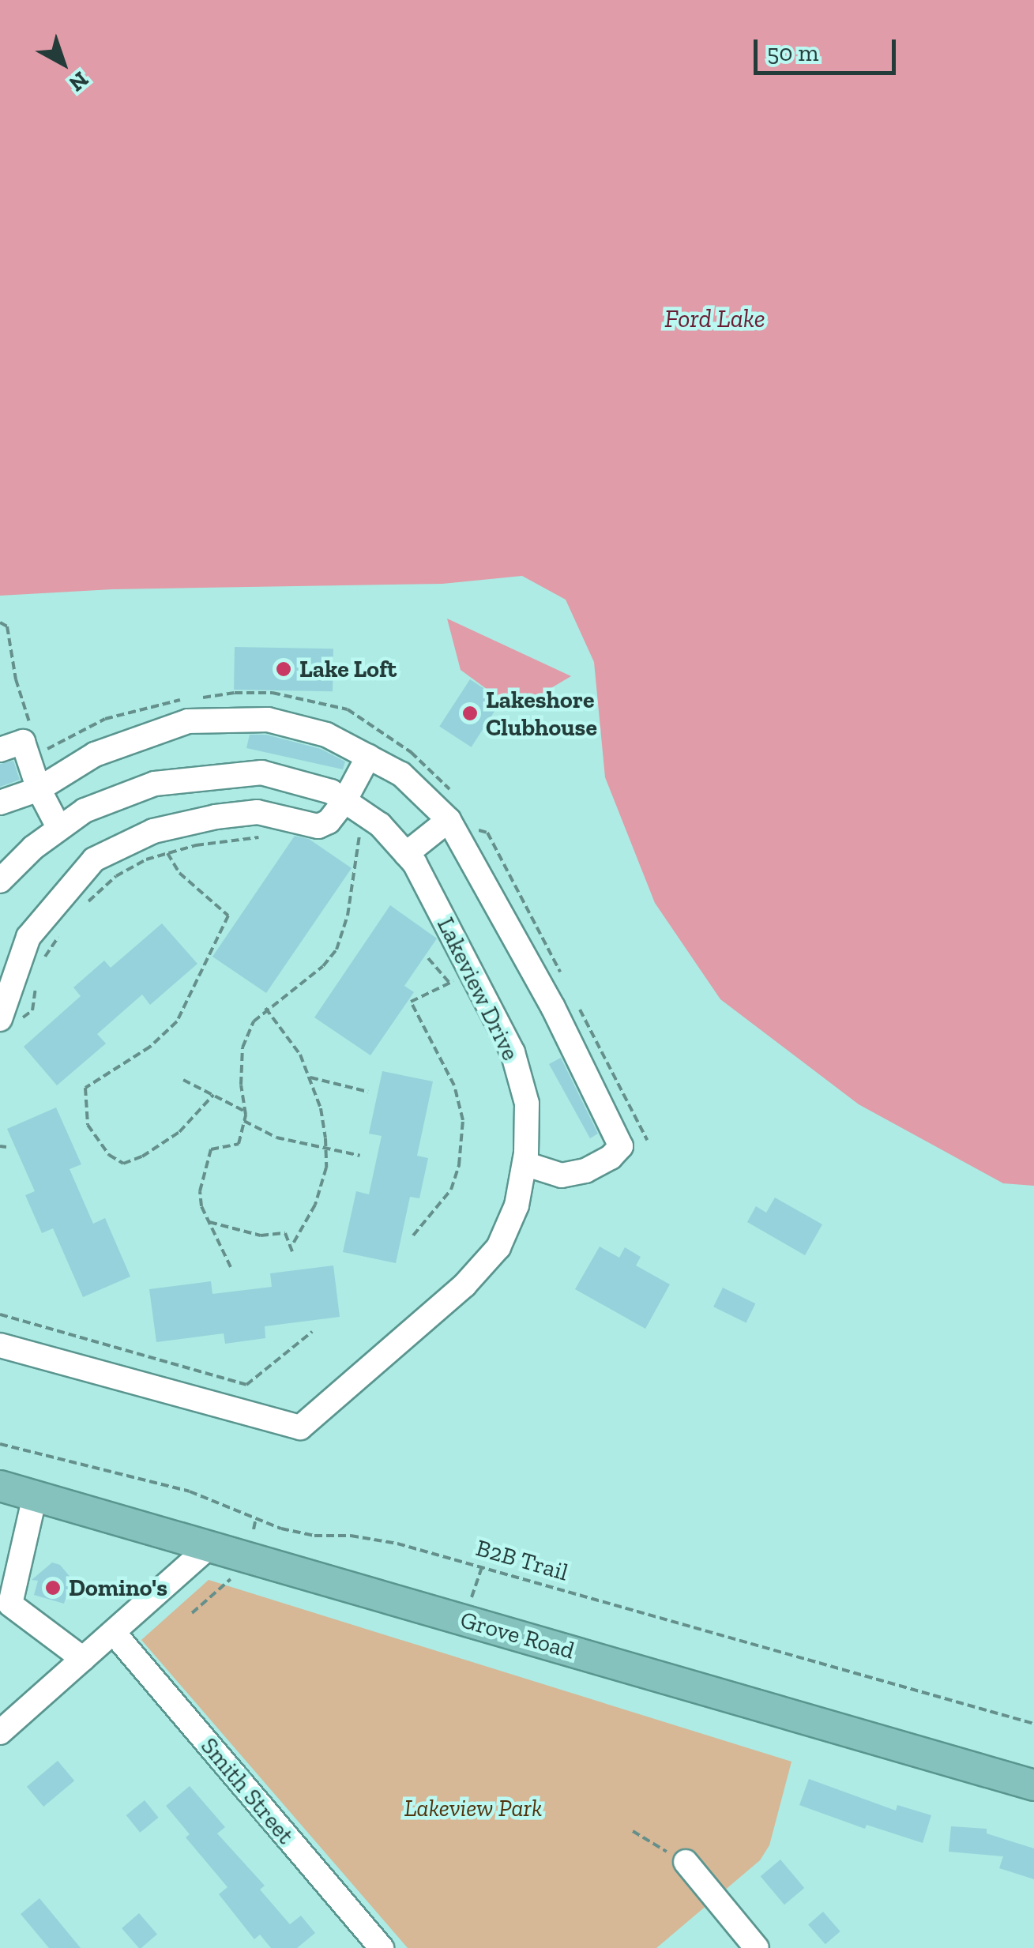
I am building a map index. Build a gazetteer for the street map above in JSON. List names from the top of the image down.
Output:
{
  "streets": {
    "main road": ["Grove Road"],
    "street": ["Lakeview Drive", "Smith Street"],
    "path": ["B2B Trail"]
  },
  "water": ["Ford Lake"],
  "parks": ["Lakeview Park"],
  "places": ["Lake Loft", "Lakeshore Clubhouse", "Domino's"],
  "scale_bar": "50 m",
  "north": "bottom right"
}
